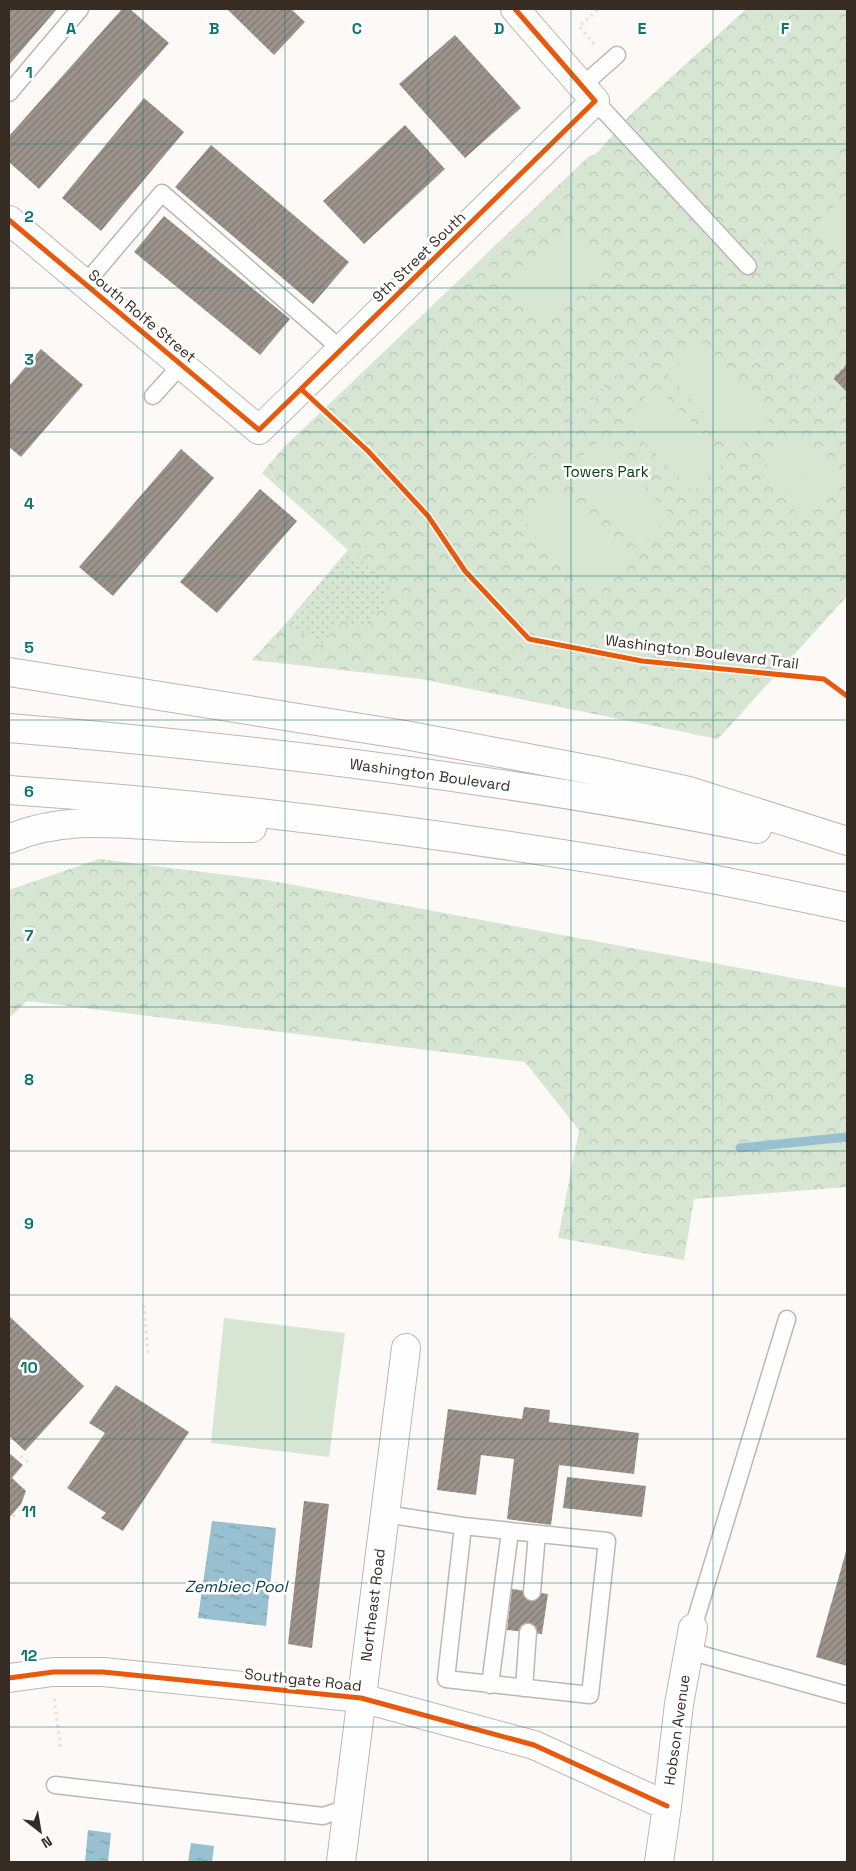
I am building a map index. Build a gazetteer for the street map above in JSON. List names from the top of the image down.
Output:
{
  "streets": {
    "main road": [
      "9th Street South",
      "South Rolfe Street",
      "Washington Boulevard",
      "Northeast Road",
      "Southgate Road",
      "Hobson Avenue"
    ],
    "cycle path": ["Washington Boulevard Trail"]
  },
  "crossings": [
    ["9th Street South", "South Rolfe Street"],
    ["Northeast Road", "Southgate Road"],
    ["Southgate Road", "Hobson Avenue"]
  ],
  "water": ["Zembiec Pool"],
  "parks": ["Towers Park"],
  "north": "bottom right",
  "grid": {
    "columns": [
      "A",
      "B",
      "C",
      "D",
      "E",
      "F"
    ],
    "rows": [
      "1",
      "2",
      "3",
      "4",
      "5",
      "6",
      "7",
      "8",
      "9",
      "10",
      "11",
      "12"
    ]
  }
}
